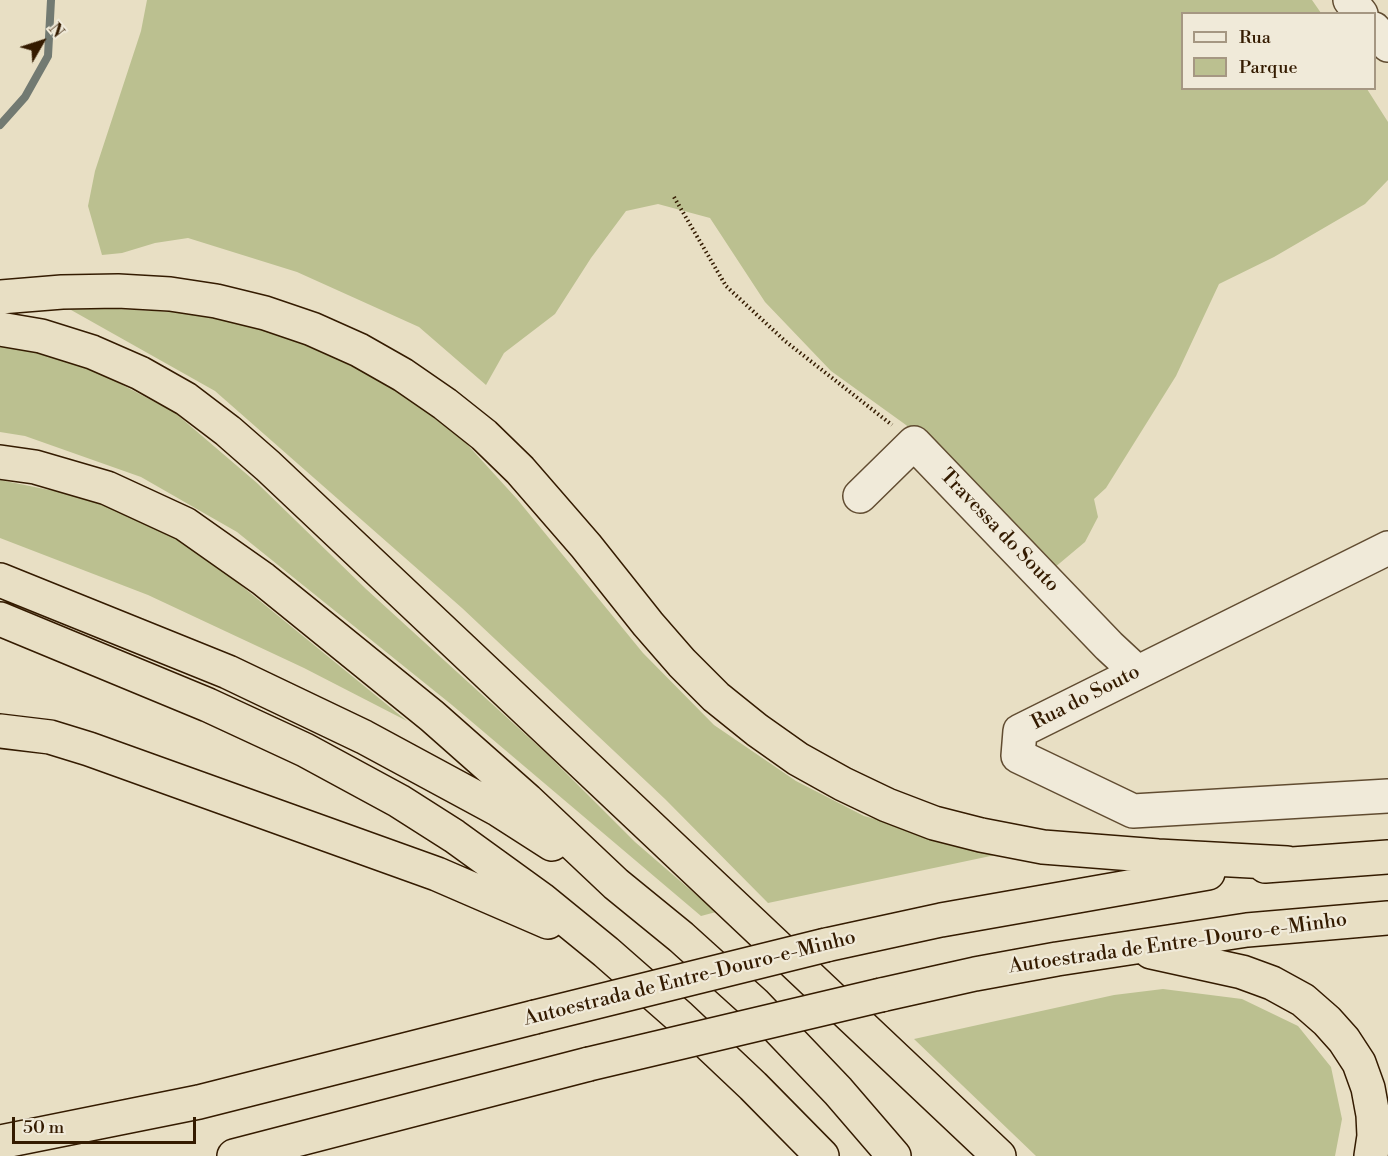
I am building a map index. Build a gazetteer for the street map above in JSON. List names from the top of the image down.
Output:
{
  "streets": {
    "highway": ["Autoestrada de Entre-Douro-e-Minho"],
    "street": ["Travessa do Souto", "Rua do Souto"]
  },
  "crossings": [
    ["Travessa do Souto", "Rua do Souto"]
  ],
  "legend": ["Rua", "Parque"],
  "scale_bar": "50 m",
  "north": "top right"
}
